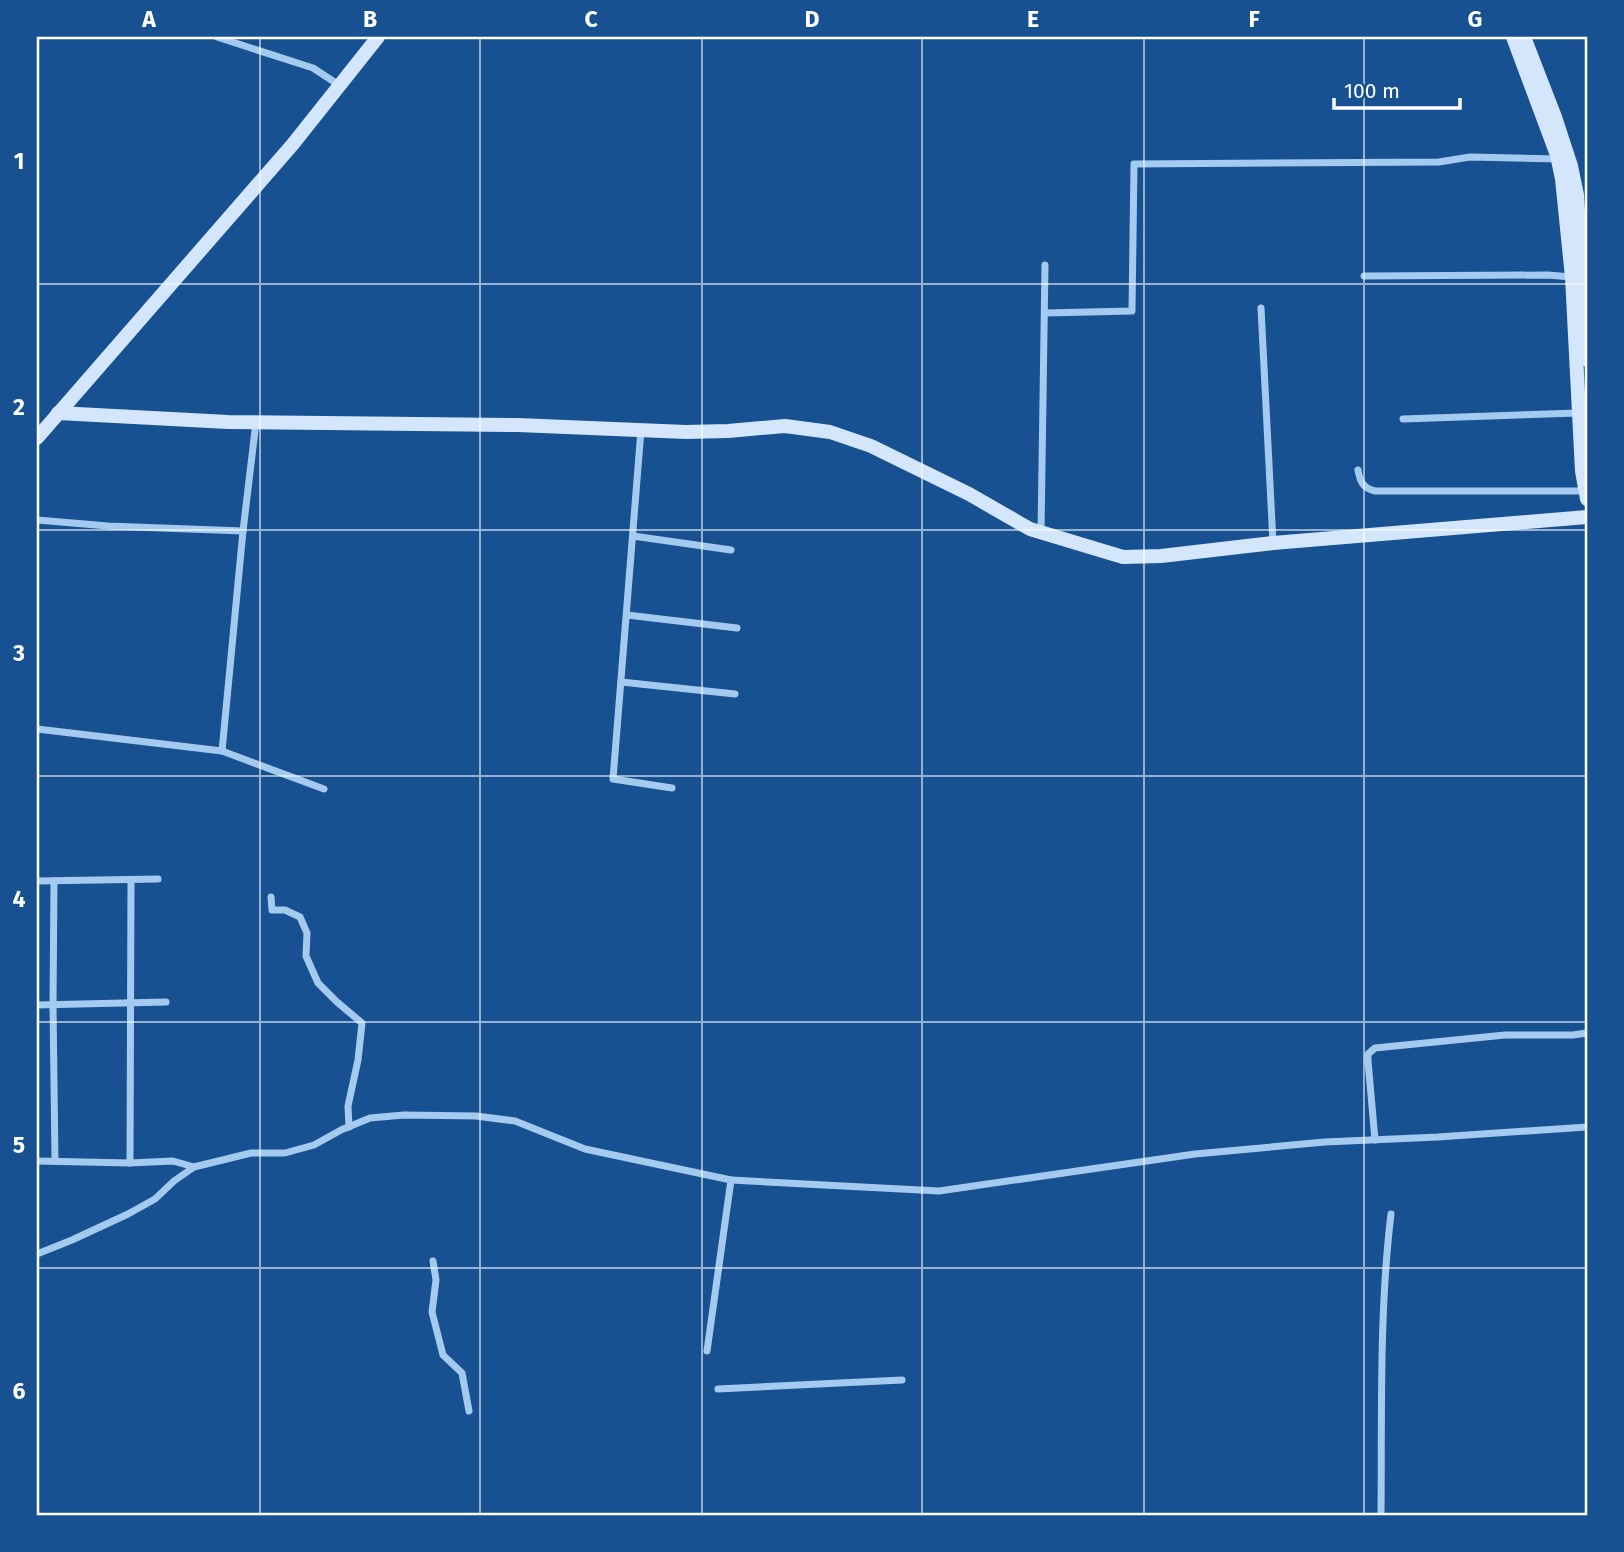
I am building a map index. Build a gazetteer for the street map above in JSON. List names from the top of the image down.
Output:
{
  "scale_bar": "100 m",
  "grid": {
    "columns": [
      "A",
      "B",
      "C",
      "D",
      "E",
      "F",
      "G"
    ],
    "rows": [
      "1",
      "2",
      "3",
      "4",
      "5",
      "6"
    ]
  }
}
